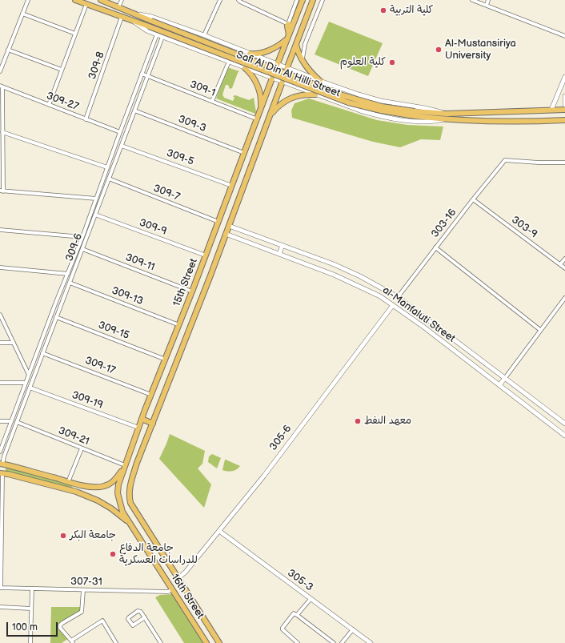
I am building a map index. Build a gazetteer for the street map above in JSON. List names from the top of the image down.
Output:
{
  "streets": {
    "main road": ["Safi Al Din Al Hilli Street", "15th Street", "16th Street"],
    "street": [
      "309-8",
      "309-1",
      "309-27",
      "309-3",
      "309-5",
      "309-7",
      "303-16",
      "309-9",
      "303-9",
      "309-6",
      "309-11",
      "309-13",
      "al-Manfaluti Street",
      "309-15",
      "309-17",
      "309-19",
      "309-21",
      "305-6",
      "305-3",
      "307-31"
    ]
  },
  "crossings": [
    ["309-8", "Safi Al Din Al Hilli Street"],
    ["309-8", "309-27"],
    ["Safi Al Din Al Hilli Street", "309-6"],
    ["Safi Al Din Al Hilli Street", "15th Street"],
    ["309-1", "309-6"],
    ["309-1", "15th Street"],
    ["309-27", "309-6"],
    ["309-3", "309-6"],
    ["309-3", "15th Street"],
    ["309-5", "309-6"],
    ["309-5", "15th Street"],
    ["309-7", "309-6"],
    ["309-7", "15th Street"],
    ["303-16", "303-9"],
    ["303-16", "al-Manfaluti Street"],
    ["309-9", "309-6"],
    ["309-9", "15th Street"],
    ["309-6", "309-11"],
    ["309-6", "309-13"],
    ["309-6", "309-15"],
    ["309-6", "309-17"],
    ["309-6", "309-19"],
    ["309-6", "309-21"],
    ["309-11", "15th Street"],
    ["15th Street", "309-13"],
    ["15th Street", "al-Manfaluti Street"],
    ["15th Street", "309-15"],
    ["15th Street", "309-17"],
    ["15th Street", "309-19"],
    ["15th Street", "309-21"],
    ["15th Street", "16th Street"],
    ["al-Manfaluti Street", "305-6"],
    ["305-6", "305-3"],
    ["305-6", "16th Street"],
    ["307-31", "16th Street"]
  ],
  "places": [
    "كلية التربية",
    "Al-Mustansiriya University",
    "كلية العلوم",
    "معهد النفط",
    "جامعة البكر",
    "جامعة الدفاع للدراسات العسكرية"
  ],
  "scale_bar": "100 m"
}
